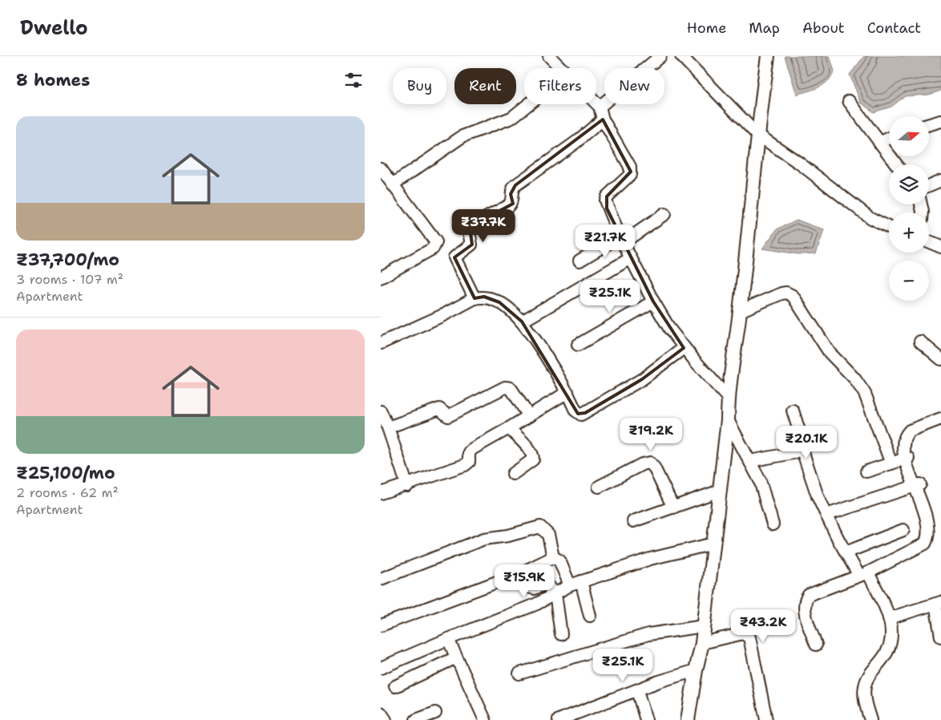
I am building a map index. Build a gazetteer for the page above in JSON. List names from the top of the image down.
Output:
{
  "north": "right",
  "page": {
    "header": "Dwello",
    "nav": [
      "Home",
      "Map",
      "About",
      "Contact"
    ],
    "heading": "8 homes",
    "chip": [
      "Buy",
      "Rent",
      "Filters",
      "New"
    ],
    "list": [
      {
        "name": "₹37,700/mo",
        "note": "3 rooms · 107 m² · Apartment"
      },
      {
        "name": "₹25,100/mo",
        "note": "2 rooms · 62 m² · Apartment"
      }
    ],
    "map_buttons": ["+", "−"],
    "price": [
      "₹37.7K",
      "₹21.7K",
      "₹25.1K",
      "₹19.2K",
      "₹20.1K",
      "₹15.9K",
      "₹43.2K",
      "₹25.1K"
    ]
  }
}
